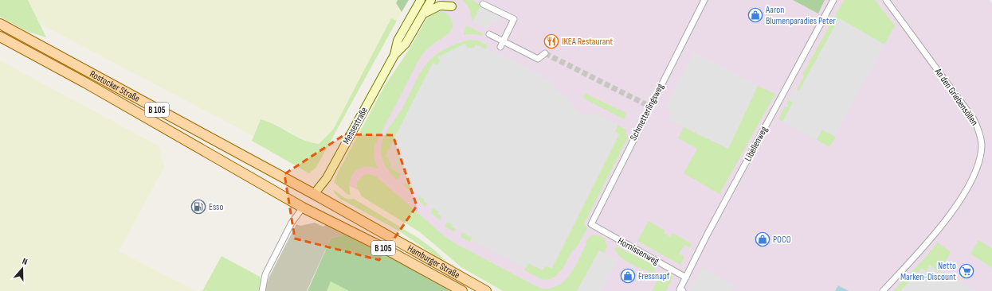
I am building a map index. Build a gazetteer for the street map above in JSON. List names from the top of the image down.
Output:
{
  "streets": {
    "main road": [
      "Rostocker Straße",
      "B 105",
      "Messestraße",
      "Hamburger Straße"
    ],
    "street": [
      "An den Griebensöllen",
      "Schmetterlingsweg",
      "Libellenweg",
      "Hornissenweg"
    ]
  },
  "crossings": [
    ["Rostocker Straße", "Messestraße"],
    ["Rostocker Straße", "Hamburger Straße"],
    ["Schmetterlingsweg", "Hornissenweg"],
    ["Messestraße", "Hamburger Straße"],
    ["Libellenweg", "Hornissenweg"]
  ],
  "places": {
    "shop": ["Aaron Blumenparadies Peter", "POCO", "Fressnapf"],
    "restaurant": ["IKEA Restaurant"],
    "fuel station": ["Esso"],
    "supermarket": ["Netto Marken-Discount"]
  },
  "north": "top"
}
